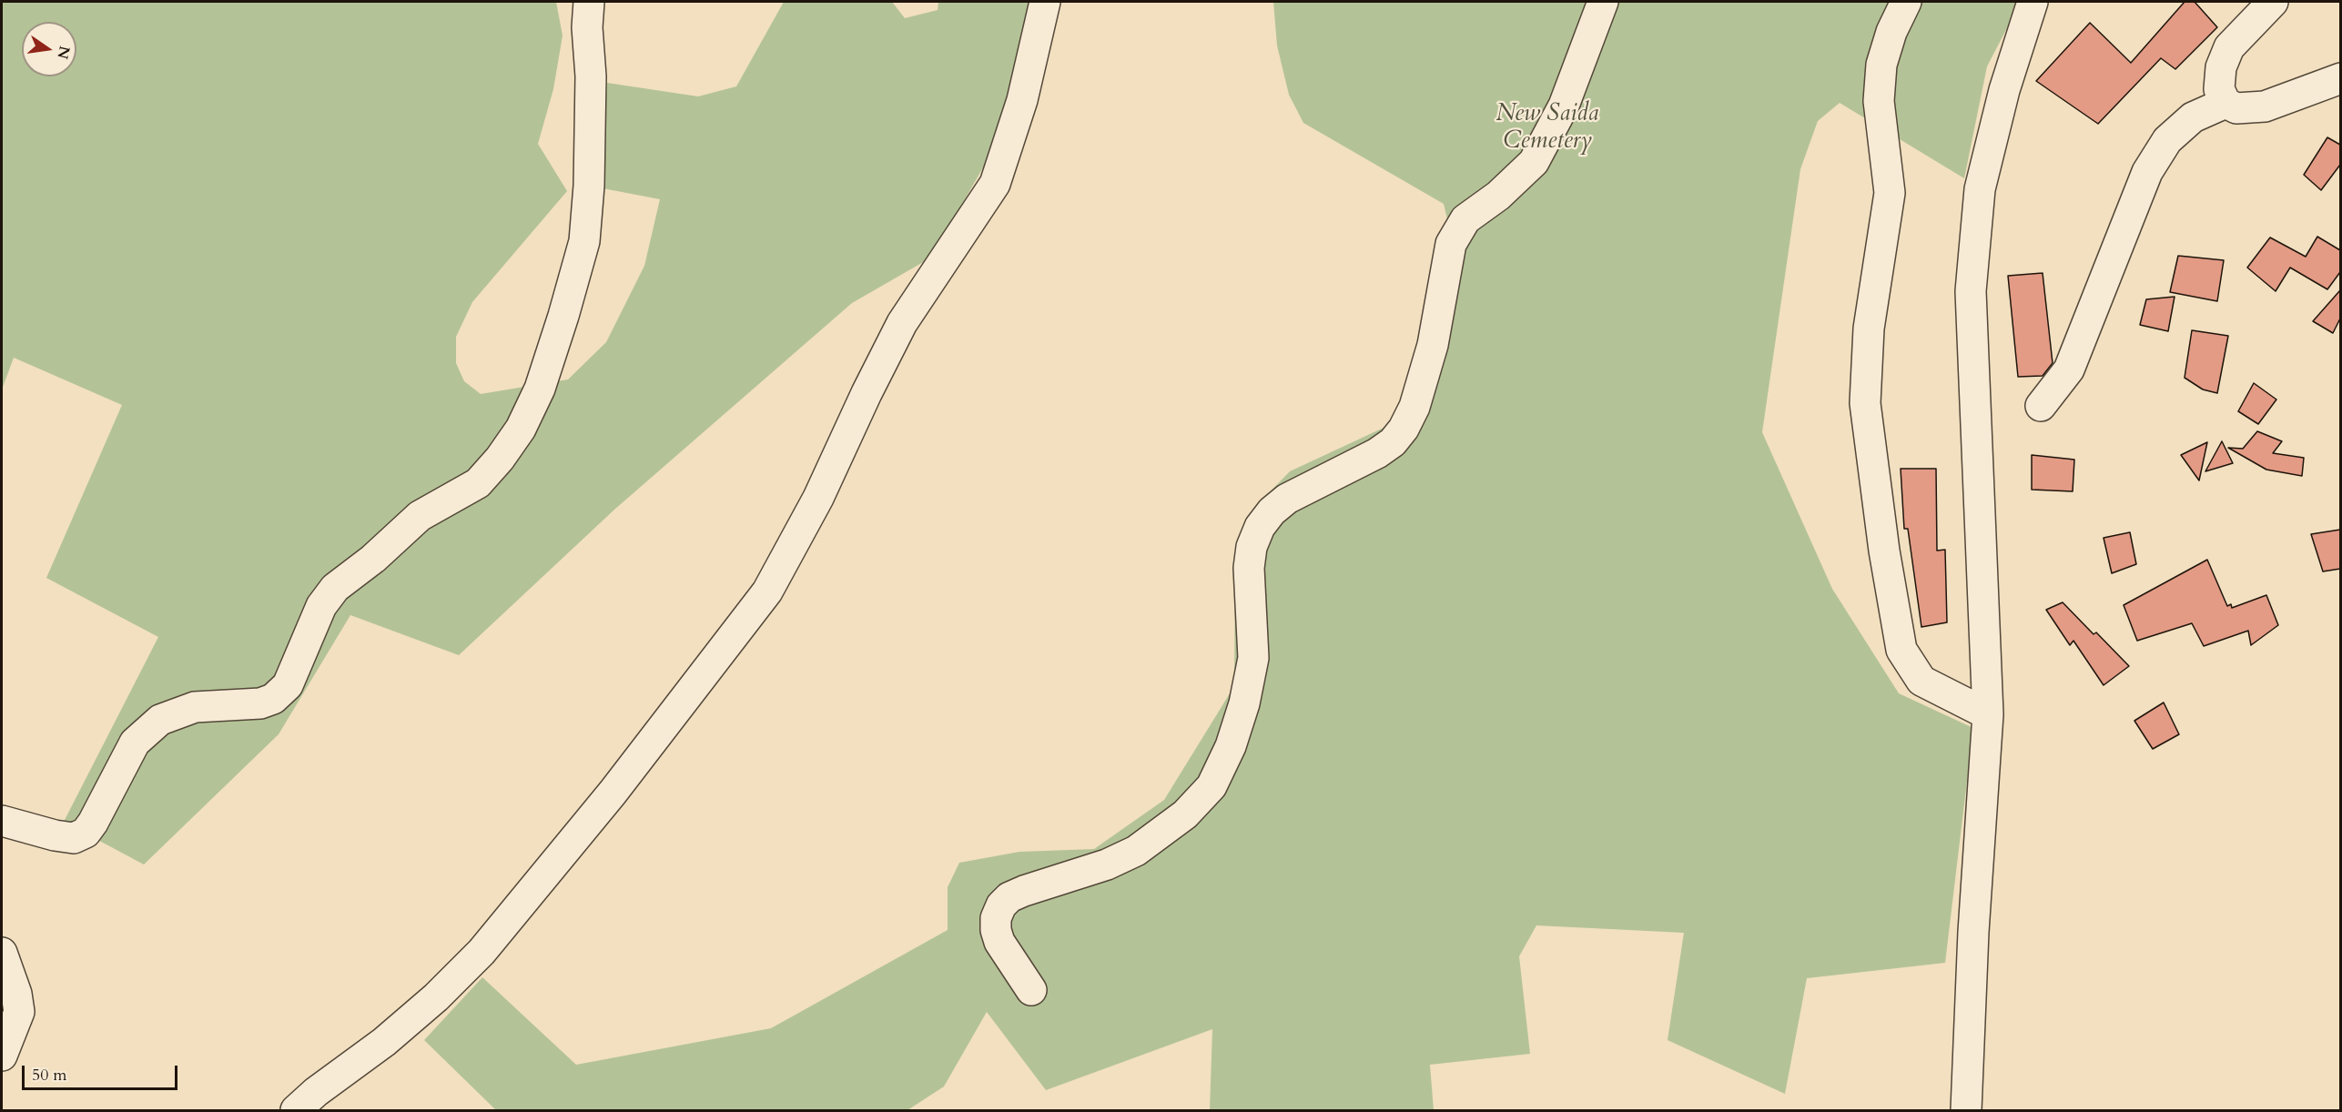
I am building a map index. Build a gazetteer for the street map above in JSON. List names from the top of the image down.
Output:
{
  "parks": ["New Saida Cemetery"],
  "scale_bar": "50 m",
  "north": "right"
}
